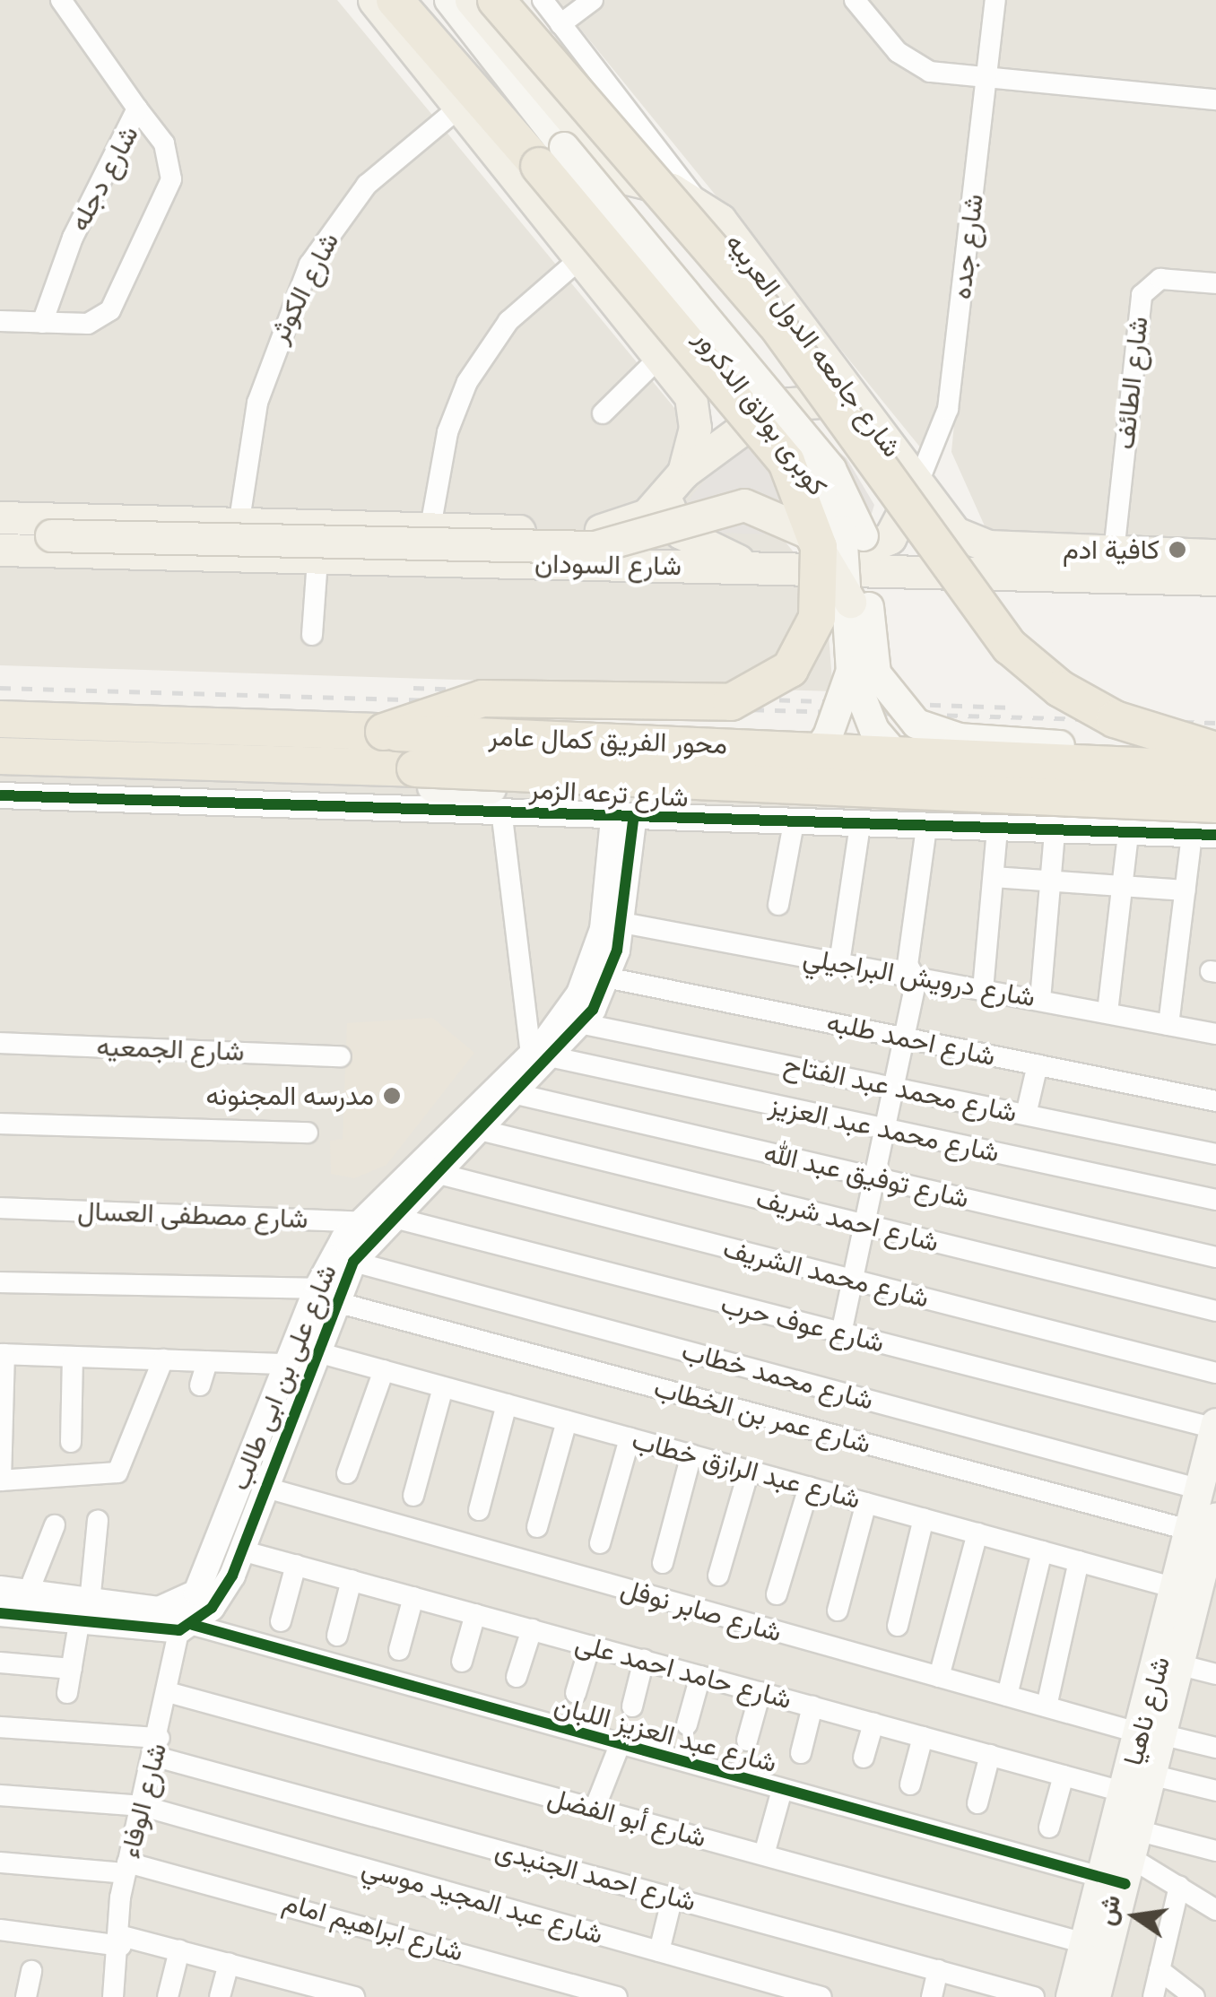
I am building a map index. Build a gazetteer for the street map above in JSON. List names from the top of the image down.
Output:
{
  "streets": {
    "highway": ["محور الفريق كمال عامر"],
    "main road": [
      "شارع جامعه الدول العربيه",
      "كوبرى بولاق الدكرور",
      "شارع السودان",
      "شارع ناهيا"
    ],
    "street": [
      "شارع دجله",
      "شارع جده",
      "شارع الكوثر",
      "شارع الطائف",
      "شارع ترعه الزمر",
      "شارع درويش البراجيلي",
      "شارع احمد طلبه",
      "شارع الجمعيه",
      "شارع محمد عبد الفتاح",
      "شارع محمد عبد العزيز",
      "شارع توفيق عبد الله",
      "شارع مصطفى العسال",
      "شارع احمد شريف",
      "شارع محمد الشريف",
      "شارع عوف حرب",
      "شارع محمد خطاب",
      "شارع على بن ابى طالب",
      "شارع عمر بن الخطاب",
      "شارع عبد الرازق خطاب",
      "شارع صابر نوفل",
      "شارع حامد احمد على",
      "شارع عبد العزيز اللبان",
      "شارع الوفاء",
      "شارع أبو الفضل",
      "شارع احمد الجنيدى",
      "شارع عبد المجيد موسي",
      "شارع ابراهيم امام"
    ]
  },
  "crossings": [
    ["شارع جده", "شارع جامعه الدول العربيه"],
    ["شارع جده", "شارع السودان"],
    ["شارع الكوثر", "شارع السودان"],
    ["شارع جامعه الدول العربيه", "شارع السودان"],
    ["كوبرى بولاق الدكرور", "محور الفريق كمال عامر"],
    ["كوبرى بولاق الدكرور", "شارع ترعه الزمر"],
    ["محور الفريق كمال عامر", "شارع ترعه الزمر"],
    ["شارع ترعه الزمر", "شارع على بن ابى طالب"],
    ["شارع درويش البراجيلي", "شارع على بن ابى طالب"],
    ["شارع احمد طلبه", "شارع على بن ابى طالب"],
    ["شارع محمد عبد الفتاح", "شارع على بن ابى طالب"],
    ["شارع محمد عبد العزيز", "شارع على بن ابى طالب"],
    ["شارع توفيق عبد الله", "شارع على بن ابى طالب"],
    ["شارع مصطفى العسال", "شارع عوف حرب"],
    ["شارع مصطفى العسال", "شارع على بن ابى طالب"],
    ["شارع احمد شريف", "شارع على بن ابى طالب"],
    ["شارع محمد الشريف", "شارع على بن ابى طالب"],
    ["شارع عوف حرب", "شارع على بن ابى طالب"],
    ["شارع عوف حرب", "شارع ناهيا"],
    ["شارع محمد خطاب", "شارع على بن ابى طالب"],
    ["شارع محمد خطاب", "شارع ناهيا"],
    ["شارع على بن ابى طالب", "شارع عمر بن الخطاب"],
    ["شارع على بن ابى طالب", "شارع عبد الرازق خطاب"],
    ["شارع على بن ابى طالب", "شارع صابر نوفل"],
    ["شارع على بن ابى طالب", "شارع حامد احمد على"],
    ["شارع على بن ابى طالب", "شارع عبد العزيز اللبان"],
    ["شارع على بن ابى طالب", "شارع الوفاء"],
    ["شارع عمر بن الخطاب", "شارع ناهيا"],
    ["شارع عبد الرازق خطاب", "شارع ناهيا"],
    ["شارع صابر نوفل", "شارع ناهيا"],
    ["شارع حامد احمد على", "شارع ناهيا"],
    ["شارع ناهيا", "شارع عبد العزيز اللبان"],
    ["شارع ناهيا", "شارع أبو الفضل"],
    ["شارع عبد العزيز اللبان", "شارع الوفاء"],
    ["شارع الوفاء", "شارع أبو الفضل"],
    ["شارع الوفاء", "شارع احمد الجنيدى"],
    ["شارع الوفاء", "شارع عبد المجيد موسي"],
    ["شارع الوفاء", "شارع ابراهيم امام"]
  ],
  "places": ["كافية ادم", "مدرسه المجنونه"],
  "north": "left"
}
